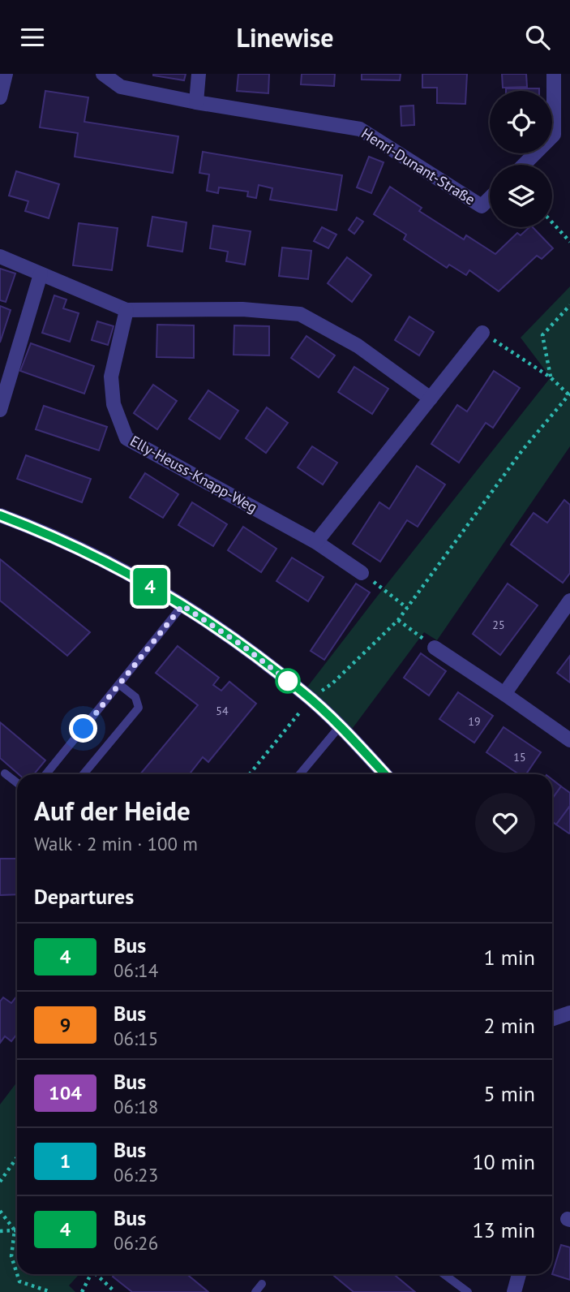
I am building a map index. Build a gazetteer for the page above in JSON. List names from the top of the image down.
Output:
{
  "streets": {
    "street": ["Henri-Dunant-Straße", "Elly-Heuss-Knapp-Weg"]
  },
  "lines": ["bus line 4"],
  "house_numbers": [
    "25",
    "54",
    "19",
    "15"
  ],
  "page": {
    "header": "Linewise",
    "on_map": "4",
    "heading": [
      ["Auf der Heide", "Walk · 2 min · 100 m"],
      "Departures"
    ],
    "list": [
      {
        "mark": "4",
        "name": "Bus",
        "note": "06:14",
        "value": "1 min"
      },
      {
        "mark": "9",
        "name": "Bus",
        "note": "06:15",
        "value": "2 min"
      },
      {
        "mark": "104",
        "name": "Bus",
        "note": "06:18",
        "value": "5 min"
      },
      {
        "mark": "1",
        "name": "Bus",
        "note": "06:23",
        "value": "10 min"
      },
      {
        "mark": "4",
        "name": "Bus",
        "note": "06:26",
        "value": "13 min"
      }
    ]
  }
}
